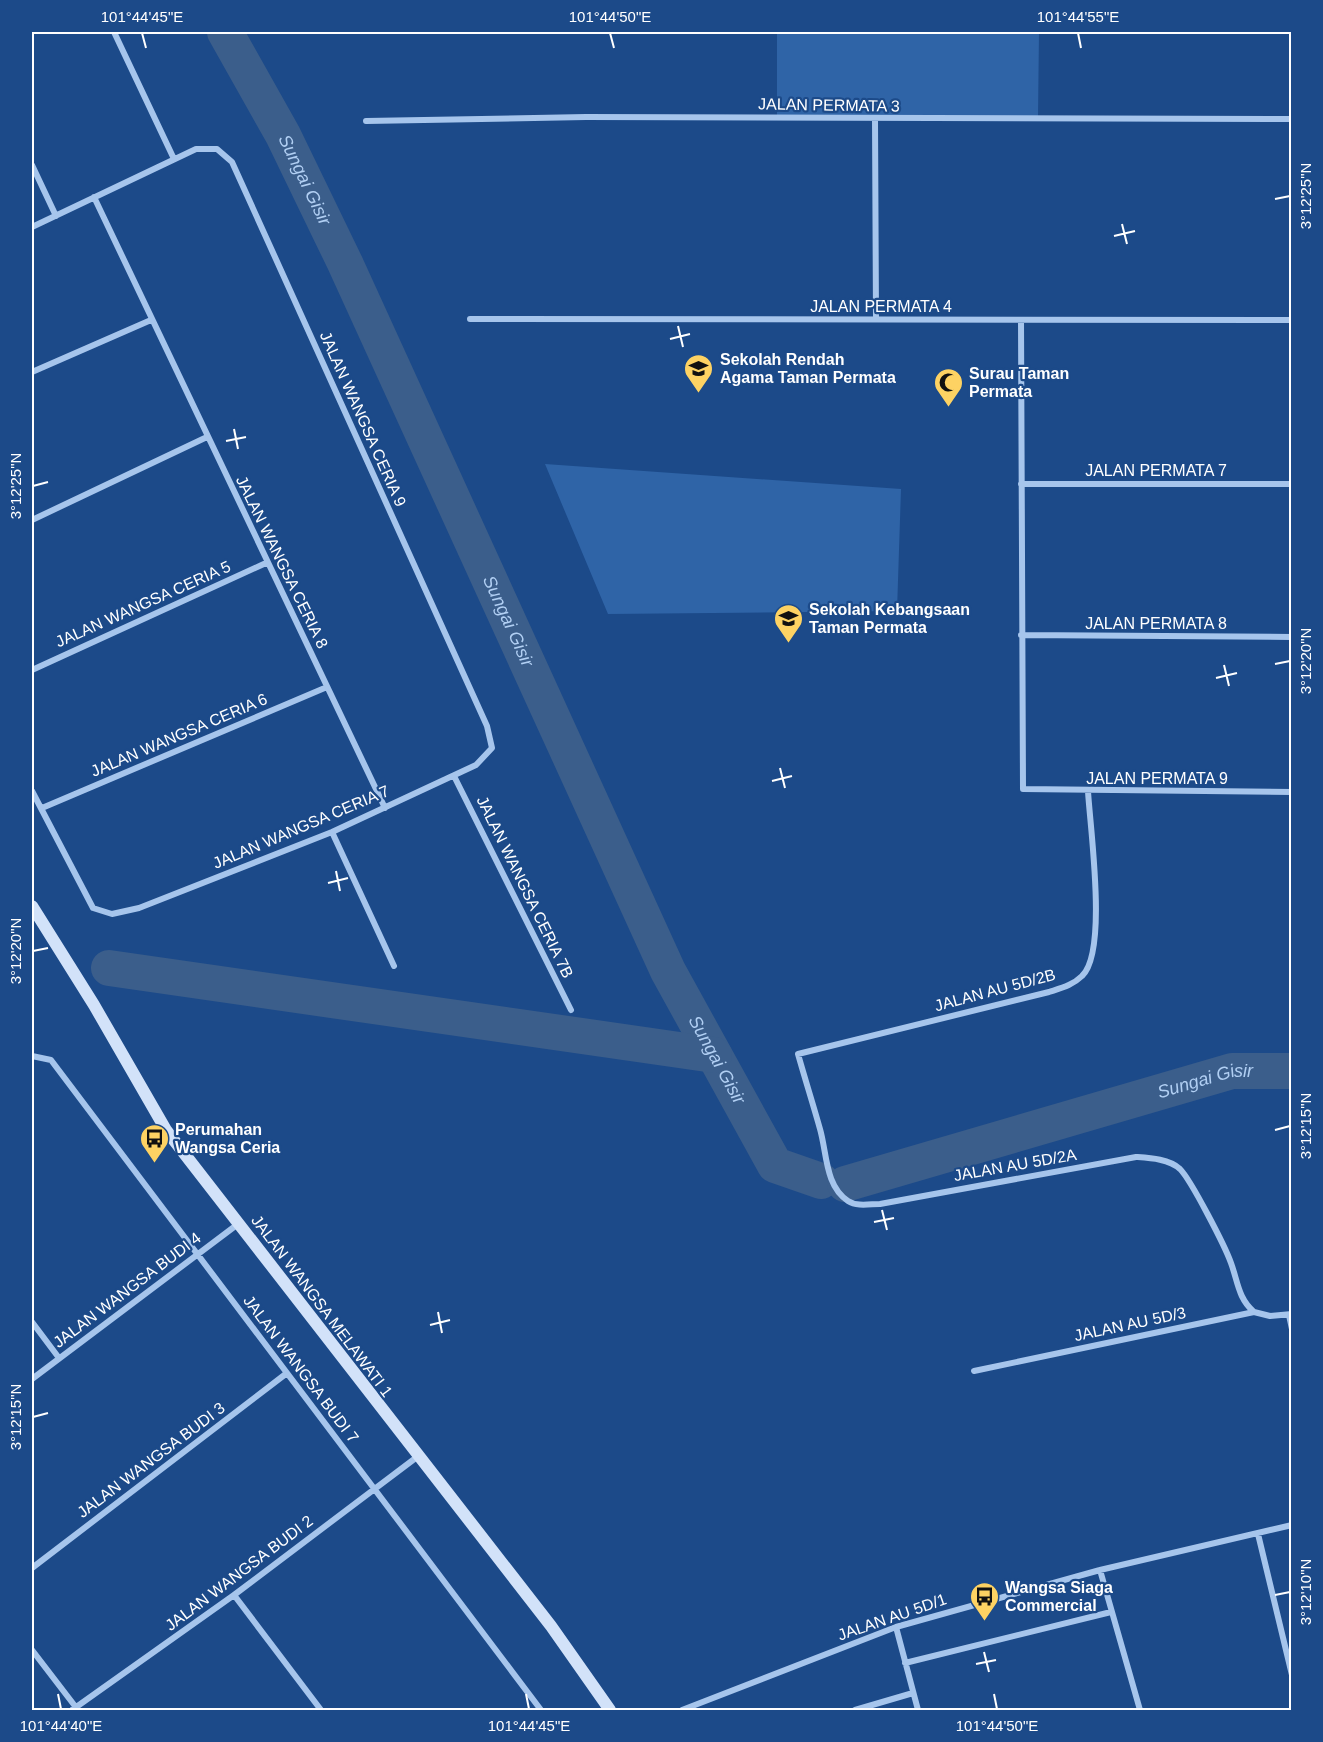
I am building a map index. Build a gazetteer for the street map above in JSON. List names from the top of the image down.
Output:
{
  "streets": {
    "street": [
      "JALAN PERMATA 3",
      "JALAN PERMATA 4",
      "JALAN WANGSA CERIA 9",
      "JALAN PERMATA 7",
      "JALAN WANGSA CERIA 8",
      "JALAN WANGSA CERIA 5",
      "JALAN PERMATA 8",
      "JALAN WANGSA CERIA 6",
      "JALAN PERMATA 9",
      "JALAN WANGSA CERIA 7",
      "JALAN WANGSA CERIA 7B",
      "JALAN AU 5D/2B",
      "JALAN AU 5D/2A",
      "JALAN WANGSA BUDI 4",
      "JALAN WANGSA MELAWATI 1",
      "JALAN AU 5D/3",
      "JALAN WANGSA BUDI 7",
      "JALAN WANGSA BUDI 3",
      "JALAN WANGSA BUDI 2",
      "JALAN AU 5D/1"
    ]
  },
  "crossings": [
    ["JALAN WANGSA CERIA 9", "JALAN WANGSA CERIA 8"],
    ["JALAN WANGSA CERIA 9", "JALAN WANGSA CERIA 7"],
    ["JALAN WANGSA CERIA 8", "JALAN WANGSA CERIA 5"],
    ["JALAN WANGSA CERIA 8", "JALAN WANGSA CERIA 6"],
    ["JALAN WANGSA CERIA 8", "JALAN WANGSA CERIA 7"],
    ["JALAN PERMATA 8", "JALAN PERMATA 9"],
    ["JALAN WANGSA CERIA 6", "JALAN WANGSA CERIA 7"],
    ["JALAN PERMATA 9", "JALAN AU 5D/2B"],
    ["JALAN WANGSA CERIA 7", "JALAN WANGSA CERIA 7B"],
    ["JALAN AU 5D/2B", "JALAN AU 5D/2A"],
    ["JALAN AU 5D/2A", "JALAN AU 5D/3"],
    ["JALAN WANGSA BUDI 4", "JALAN WANGSA MELAWATI 1"],
    ["JALAN WANGSA BUDI 4", "JALAN WANGSA BUDI 7"],
    ["JALAN WANGSA MELAWATI 1", "JALAN WANGSA BUDI 2"],
    ["JALAN WANGSA BUDI 7", "JALAN WANGSA BUDI 3"],
    ["JALAN WANGSA BUDI 7", "JALAN WANGSA BUDI 2"]
  ],
  "water": ["Sungai Gisir"],
  "places": {
    "school or university": ["Sekolah Rendah Agama Taman Permata", "Sekolah Kebangsaan Taman Permata"],
    "mosque": ["Surau Taman Permata"],
    "bus stop": ["Perumahan Wangsa Ceria", "Wangsa Siaga Commercial"]
  },
  "coordinates": [
    "101°44'45\"E",
    "101°44'50\"E",
    "101°44'55\"E",
    "3°12'25\"N",
    "3°12'20\"N",
    "3°12'15\"N",
    "3°12'10\"N",
    "101°44'40\"E"
  ]
}
